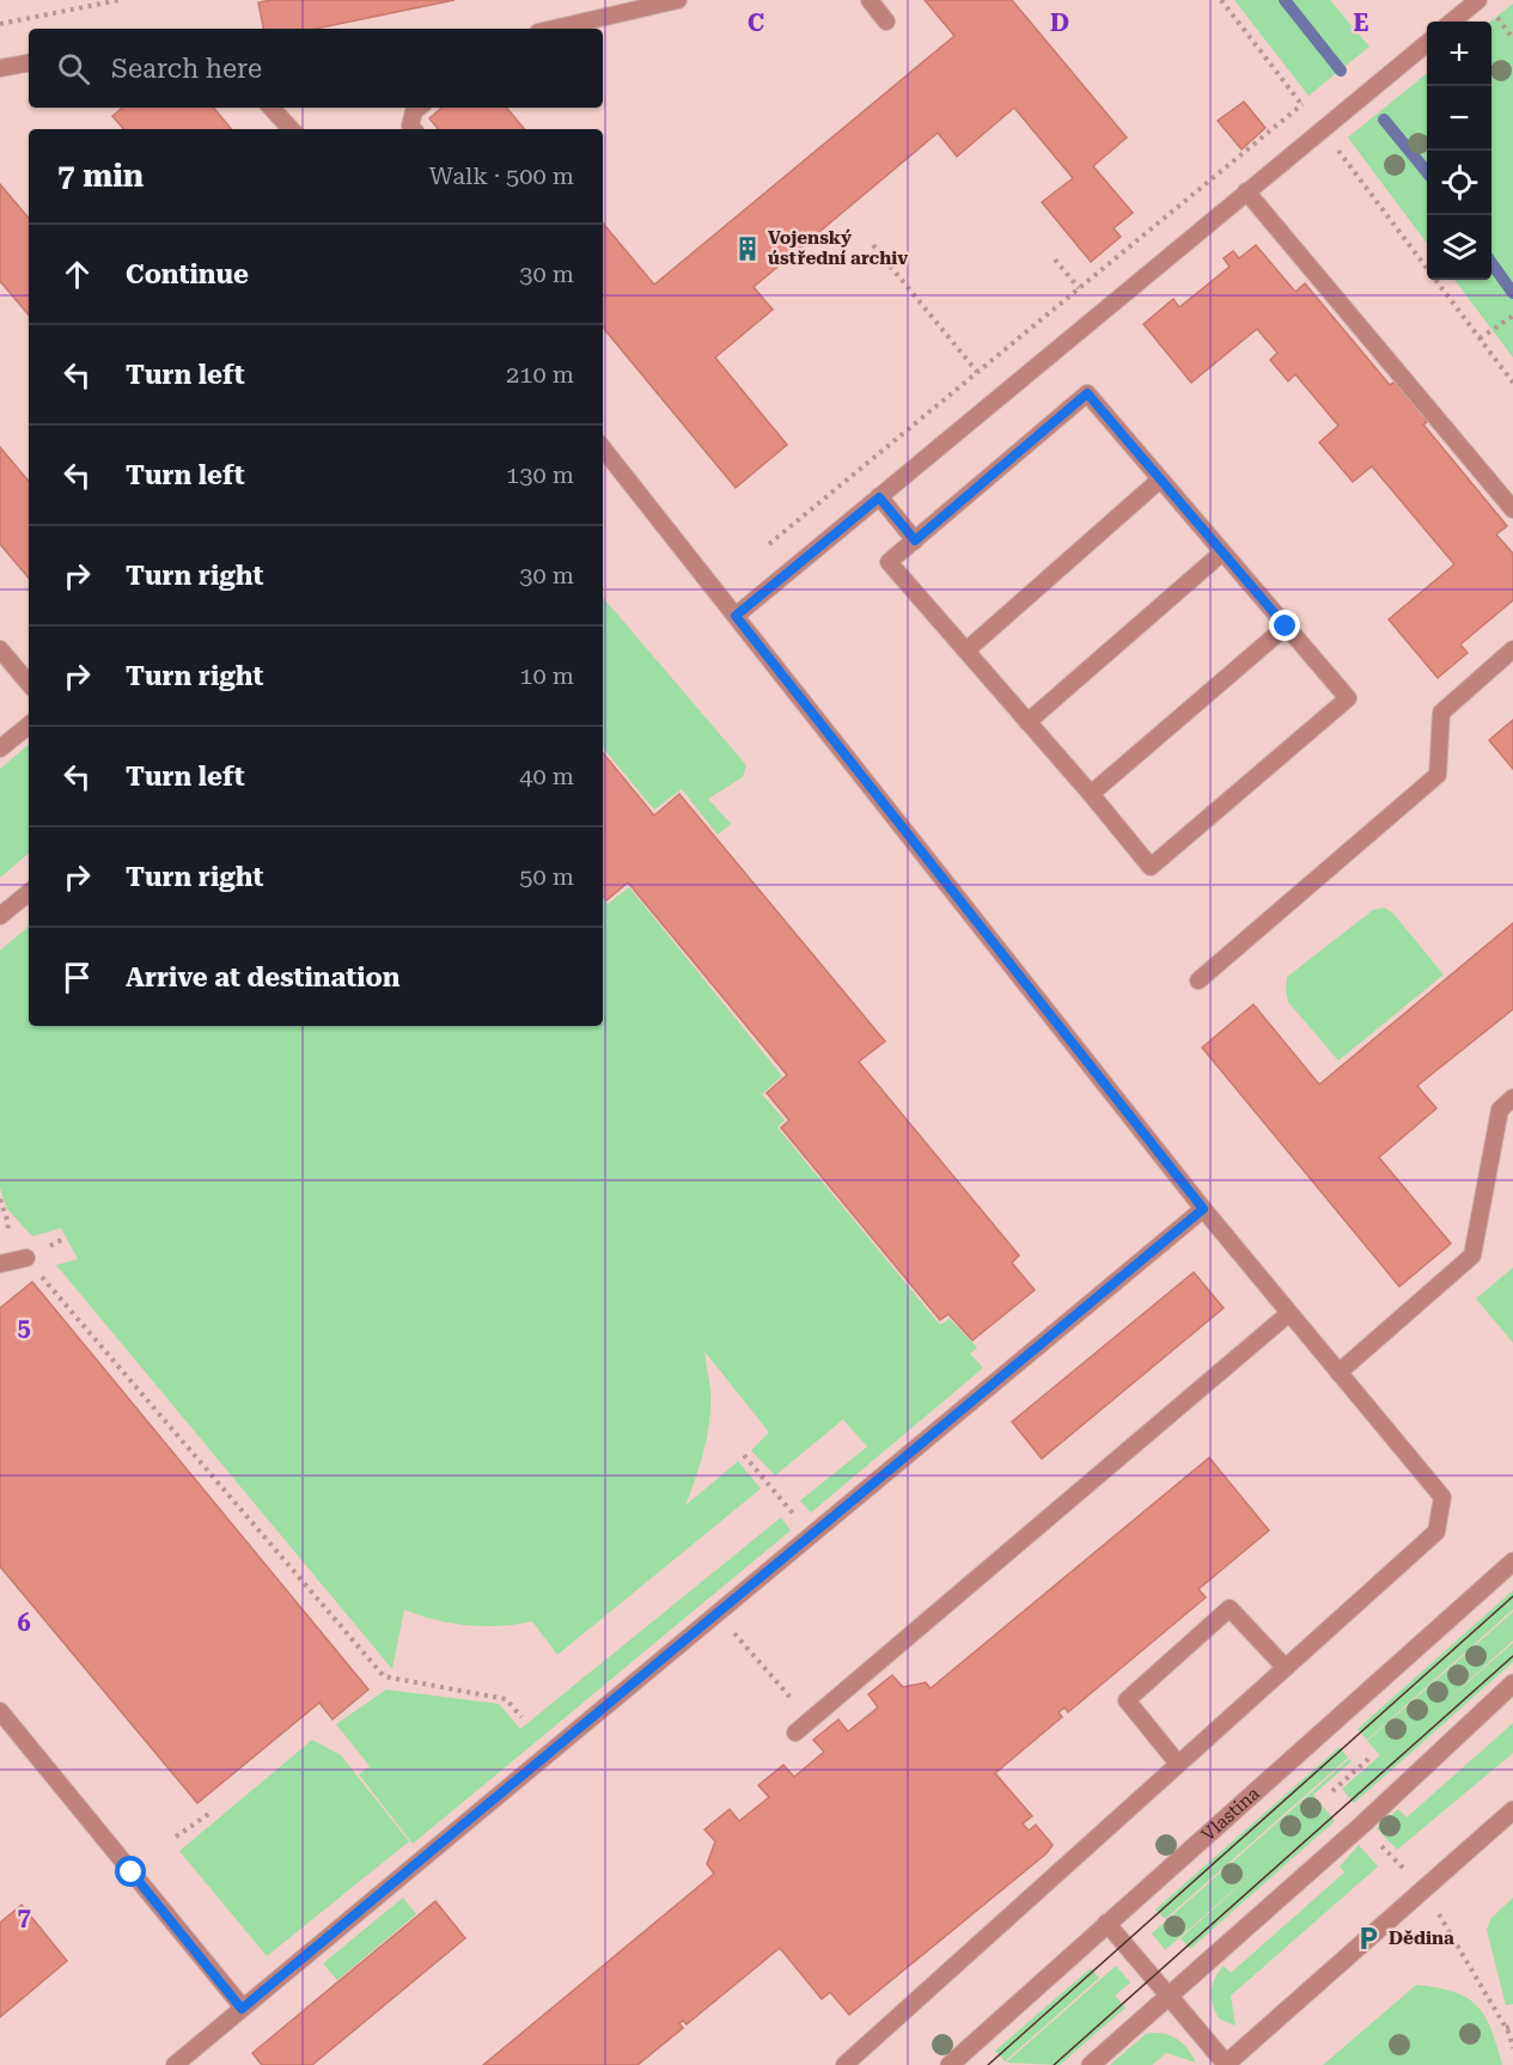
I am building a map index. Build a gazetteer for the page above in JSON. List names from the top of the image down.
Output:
{
  "streets": {
    "street": ["Vlastina"]
  },
  "places": {
    "building": ["Vojenský ústřední archiv"],
    "parking": ["Dědina"]
  },
  "page": {
    "map_buttons": ["+", "−"],
    "search": "Search here",
    "heading": ["7 min", "Walk · 500 m"],
    "list": [
      ["Continue", "30 m"],
      ["Turn left", "210 m"],
      ["Turn left", "130 m"],
      ["Turn right", "30 m"],
      ["Turn right", "10 m"],
      ["Turn left", "40 m"],
      ["Turn right", "50 m"],
      "Arrive at destination"
    ]
  },
  "grid": {
    "columns": ["C", "D", "E"],
    "rows": ["5", "6", "7"]
  }
}
